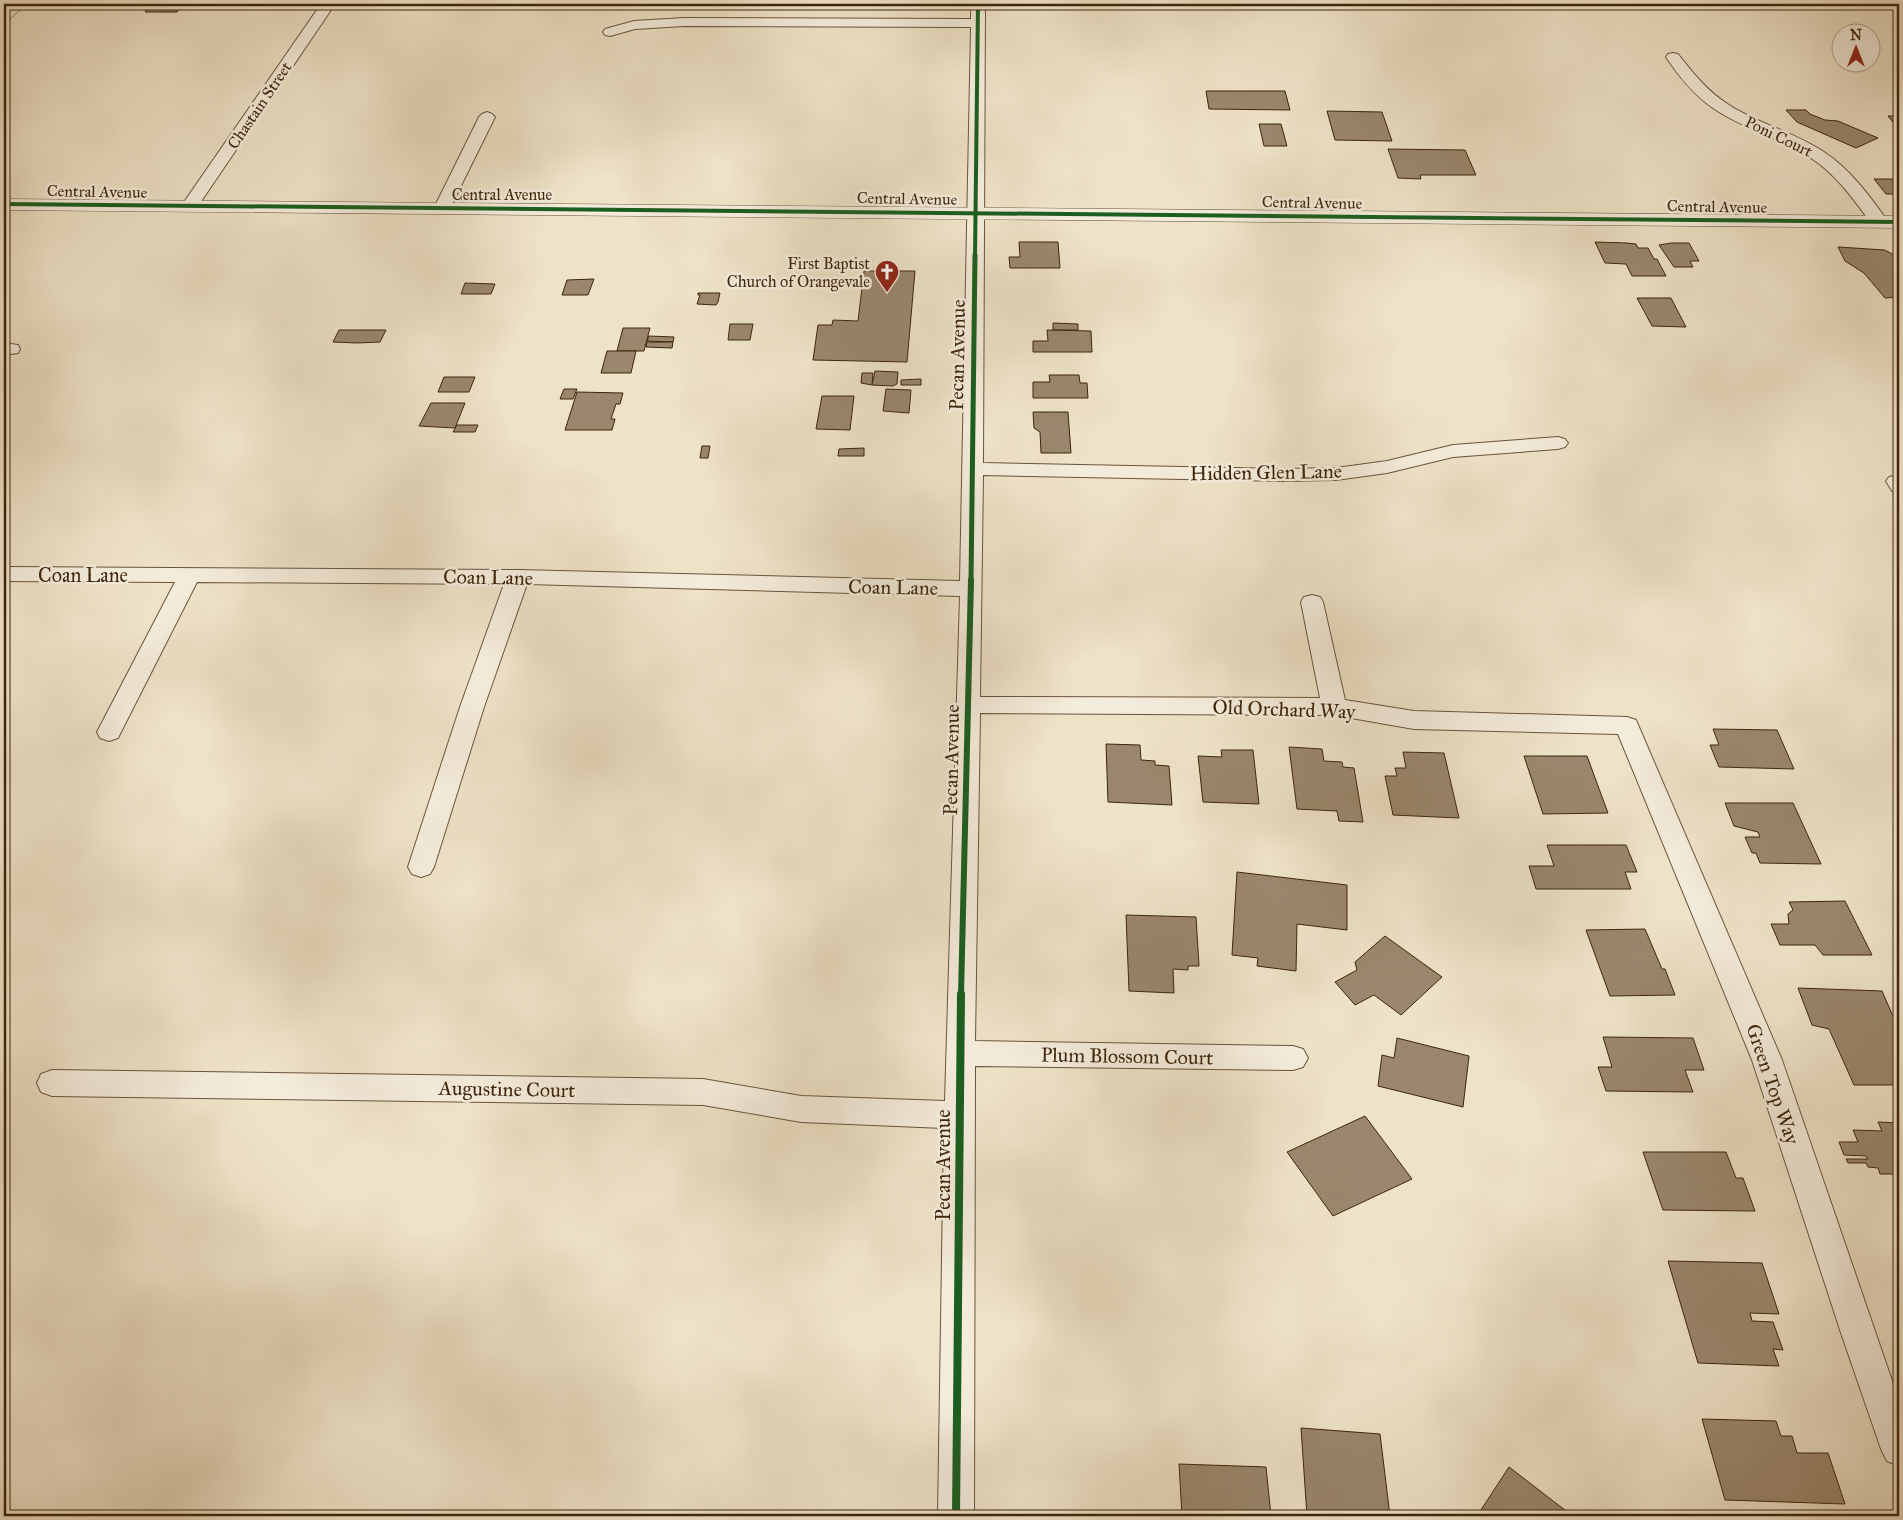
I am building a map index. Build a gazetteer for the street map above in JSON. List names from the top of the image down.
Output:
{
  "streets": {
    "street": [
      "Chastain Street",
      "Poni Court",
      "Central Avenue",
      "Pecan Avenue",
      "Hidden Glen Lane",
      "Coan Lane",
      "Old Orchard Way",
      "Plum Blossom Court",
      "Green Top Way",
      "Augustine Court"
    ]
  },
  "crossings": [
    ["Chastain Street", "Central Avenue"],
    ["Poni Court", "Central Avenue"],
    ["Central Avenue", "Pecan Avenue"],
    ["Pecan Avenue", "Hidden Glen Lane"],
    ["Pecan Avenue", "Coan Lane"],
    ["Pecan Avenue", "Old Orchard Way"],
    ["Pecan Avenue", "Plum Blossom Court"],
    ["Pecan Avenue", "Augustine Court"],
    ["Old Orchard Way", "Green Top Way"]
  ],
  "places": {
    "church": ["First Baptist Church of Orangevale"]
  },
  "north": "top"
}
